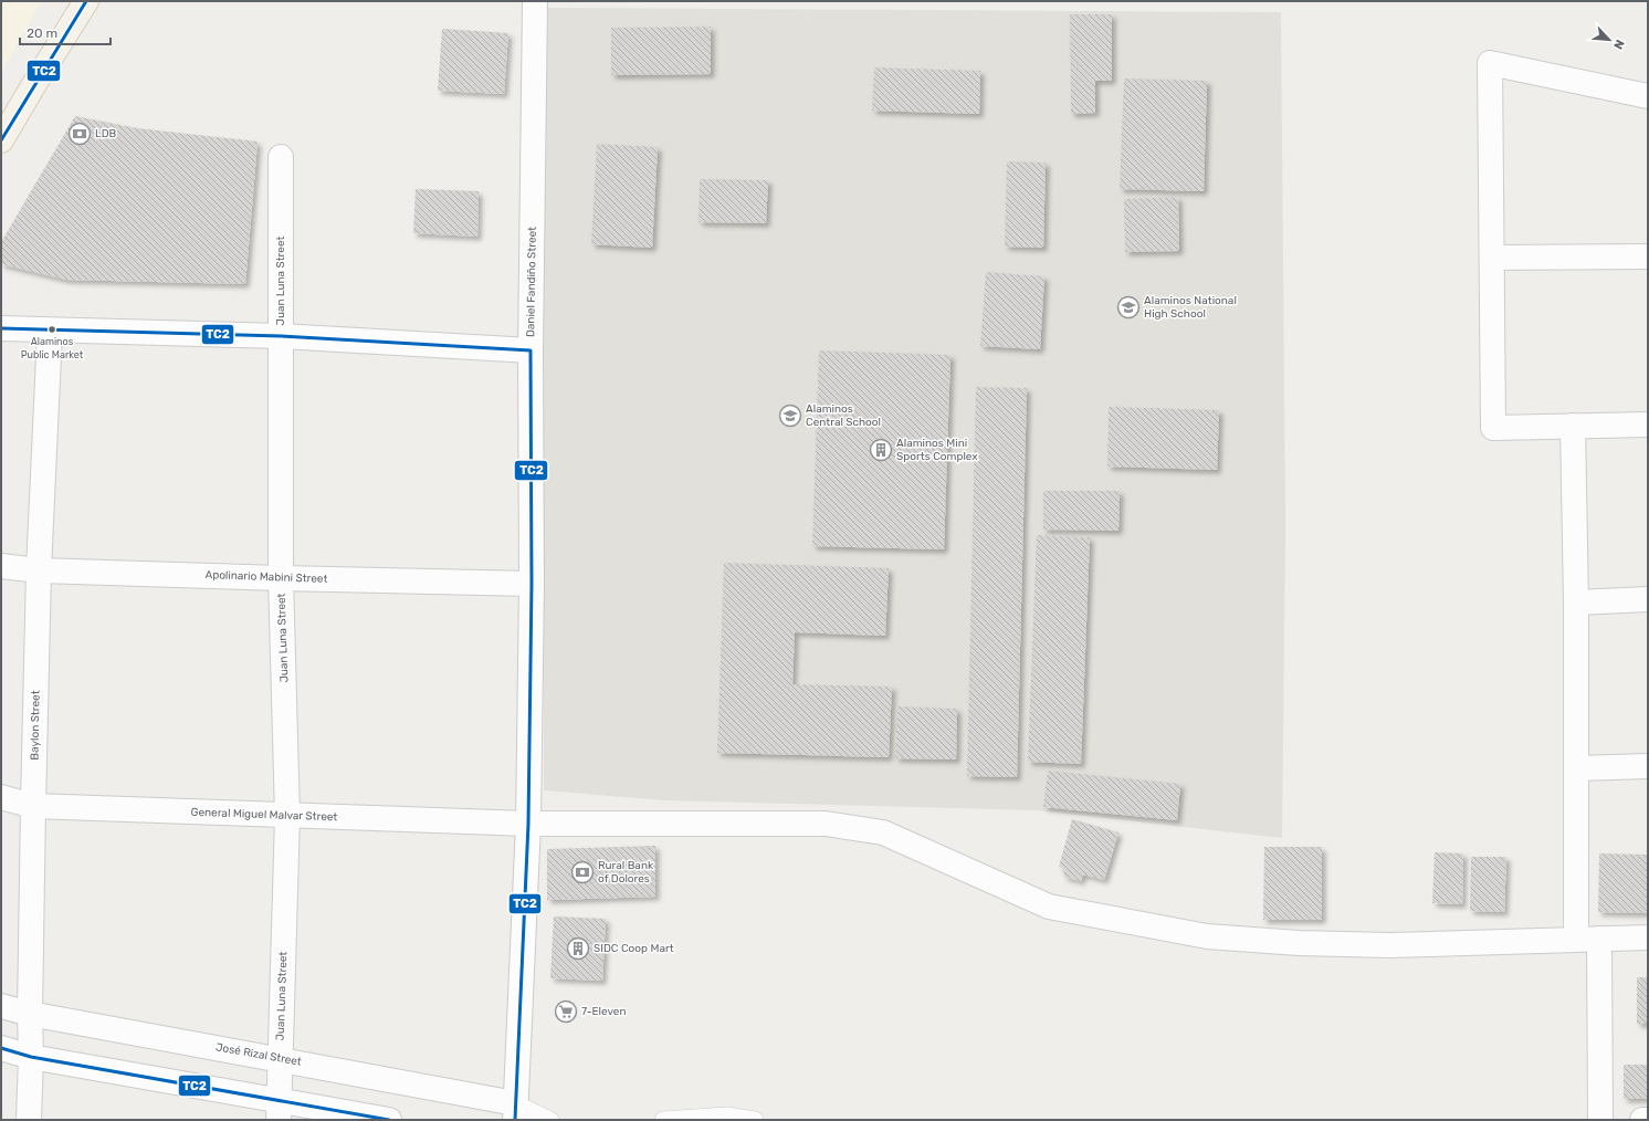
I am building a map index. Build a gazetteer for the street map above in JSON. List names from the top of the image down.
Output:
{
  "streets": {
    "street": [
      "Juan Luna Street",
      "Daniel Fandiño Street",
      "Apolinario Mabini Street",
      "Baylon Street",
      "General Miguel Malvar Street",
      "José Rizal Street"
    ]
  },
  "crossings": [
    ["Juan Luna Street", "Apolinario Mabini Street"],
    ["Juan Luna Street", "General Miguel Malvar Street"],
    ["Juan Luna Street", "José Rizal Street"],
    ["Daniel Fandiño Street", "Apolinario Mabini Street"],
    ["Daniel Fandiño Street", "General Miguel Malvar Street"],
    ["Daniel Fandiño Street", "José Rizal Street"],
    ["Apolinario Mabini Street", "Baylon Street"],
    ["Baylon Street", "General Miguel Malvar Street"],
    ["Baylon Street", "José Rizal Street"]
  ],
  "places": {
    "bank": ["LDB", "Rural Bank of Dolores"],
    "school or university": ["Alaminos National High School", "Alaminos Central School"],
    "other": ["Alaminos Public Market"],
    "building": ["Alaminos Mini Sports Complex", "SIDC Coop Mart"],
    "supermarket": ["7-Eleven"]
  },
  "lines": ["transit line TC2"],
  "scale_bar": "20 m",
  "north": "bottom right"
}
